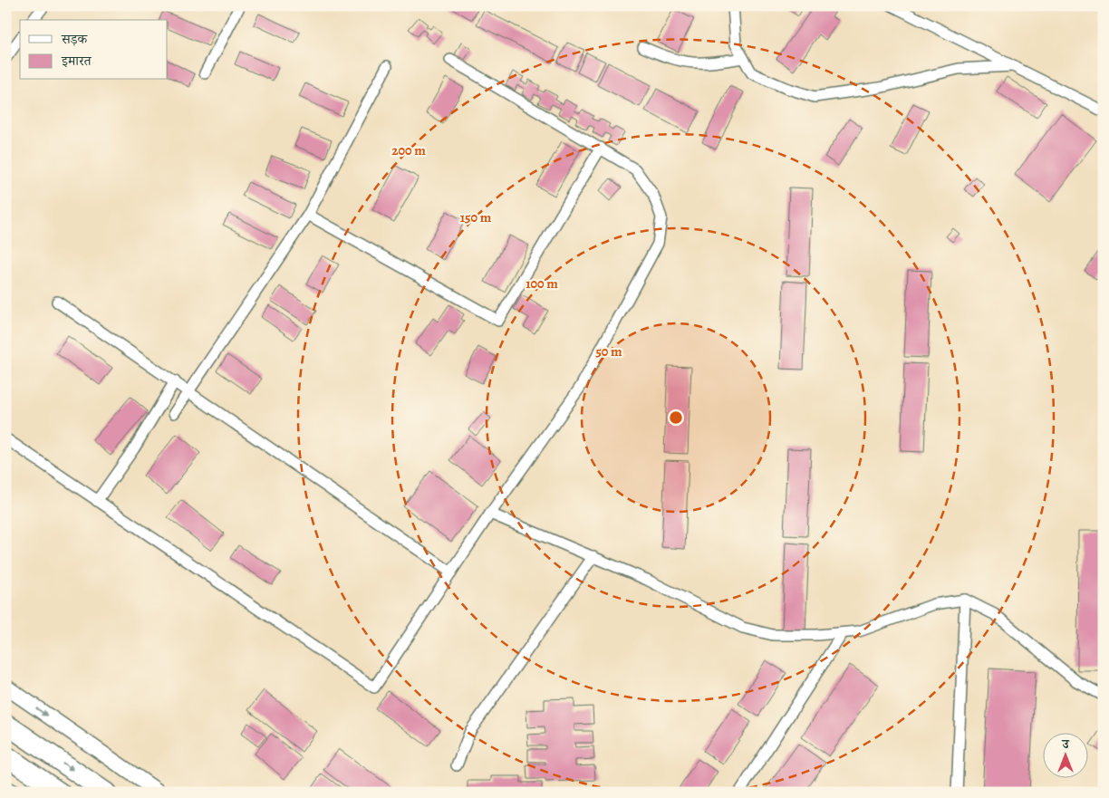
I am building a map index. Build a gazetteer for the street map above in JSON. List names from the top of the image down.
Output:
{
  "legend": ["सड़क", "इमारत"],
  "north": "top",
  "rings": [
    "200 m",
    "150 m",
    "100 m",
    "50 m"
  ]
}
